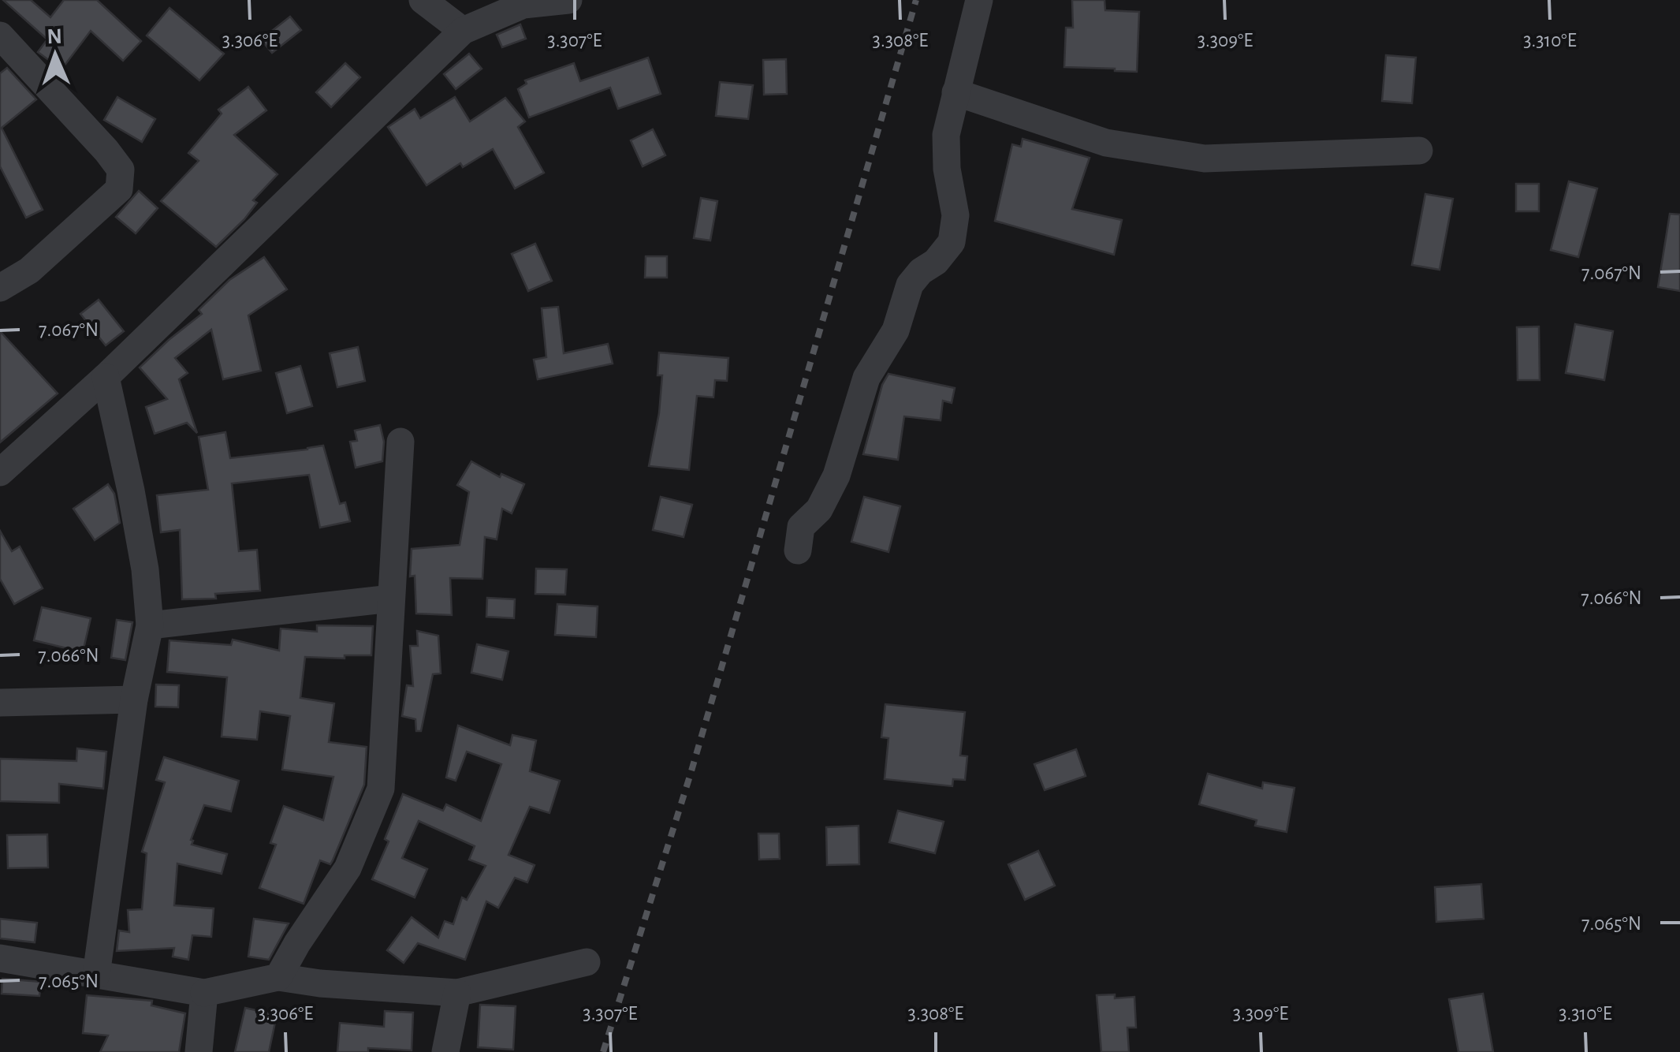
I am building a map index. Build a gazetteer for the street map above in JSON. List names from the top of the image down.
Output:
{
  "north": "top",
  "coordinates": [
    "3.306°E",
    "3.307°E",
    "3.308°E",
    "3.309°E",
    "3.310°E",
    "7.067°N",
    "7.066°N",
    "7.065°N"
  ]
}
